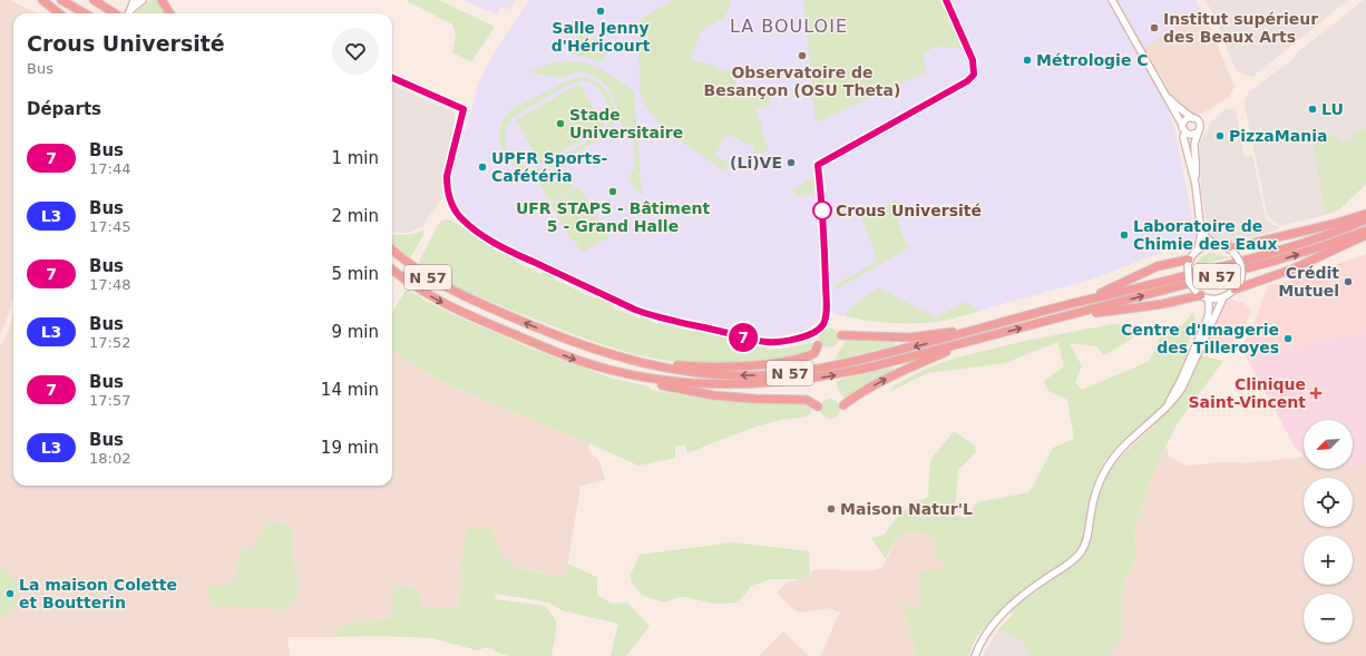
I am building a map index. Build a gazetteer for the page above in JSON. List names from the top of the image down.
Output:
{
  "streets": {
    "highway": ["N 57"]
  },
  "districts": ["LA BOULOIE"],
  "places": {
    "other": [
      "Salle Jenny d'Héricourt",
      "Institut supérieur des Beaux Arts",
      "Observatoire de Besançon (OSU Theta)",
      "Métrologie C",
      "LU",
      "Stade Universitaire",
      "PizzaMania",
      "(Li)VE",
      "UPFR Sports- Cafétéria",
      "UFR STAPS - Bâtiment 5 - Grand Halle",
      "Crous Université",
      "Laboratoire de Chimie des Eaux",
      "Crédit Mutuel",
      "Centre d'Imagerie des Tilleroyes",
      "Maison Natur'L",
      "La maison Colette et Boutterin"
    ],
    "health": ["Clinique Saint-Vincent"]
  },
  "lines": ["bus line 7"],
  "north": "bottom left",
  "page": {
    "on_map": "7",
    "heading": [
      ["Crous Université", "Bus"],
      "Départs"
    ],
    "list": [
      {
        "mark": "7",
        "name": "Bus",
        "note": "17:44",
        "value": "1 min"
      },
      {
        "mark": "L3",
        "name": "Bus",
        "note": "17:45",
        "value": "2 min"
      },
      {
        "mark": "7",
        "name": "Bus",
        "note": "17:48",
        "value": "5 min"
      },
      {
        "mark": "L3",
        "name": "Bus",
        "note": "17:52",
        "value": "9 min"
      },
      {
        "mark": "7",
        "name": "Bus",
        "note": "17:57",
        "value": "14 min"
      },
      {
        "mark": "L3",
        "name": "Bus",
        "note": "18:02",
        "value": "19 min"
      }
    ],
    "map_buttons": ["+", "−"]
  }
}
